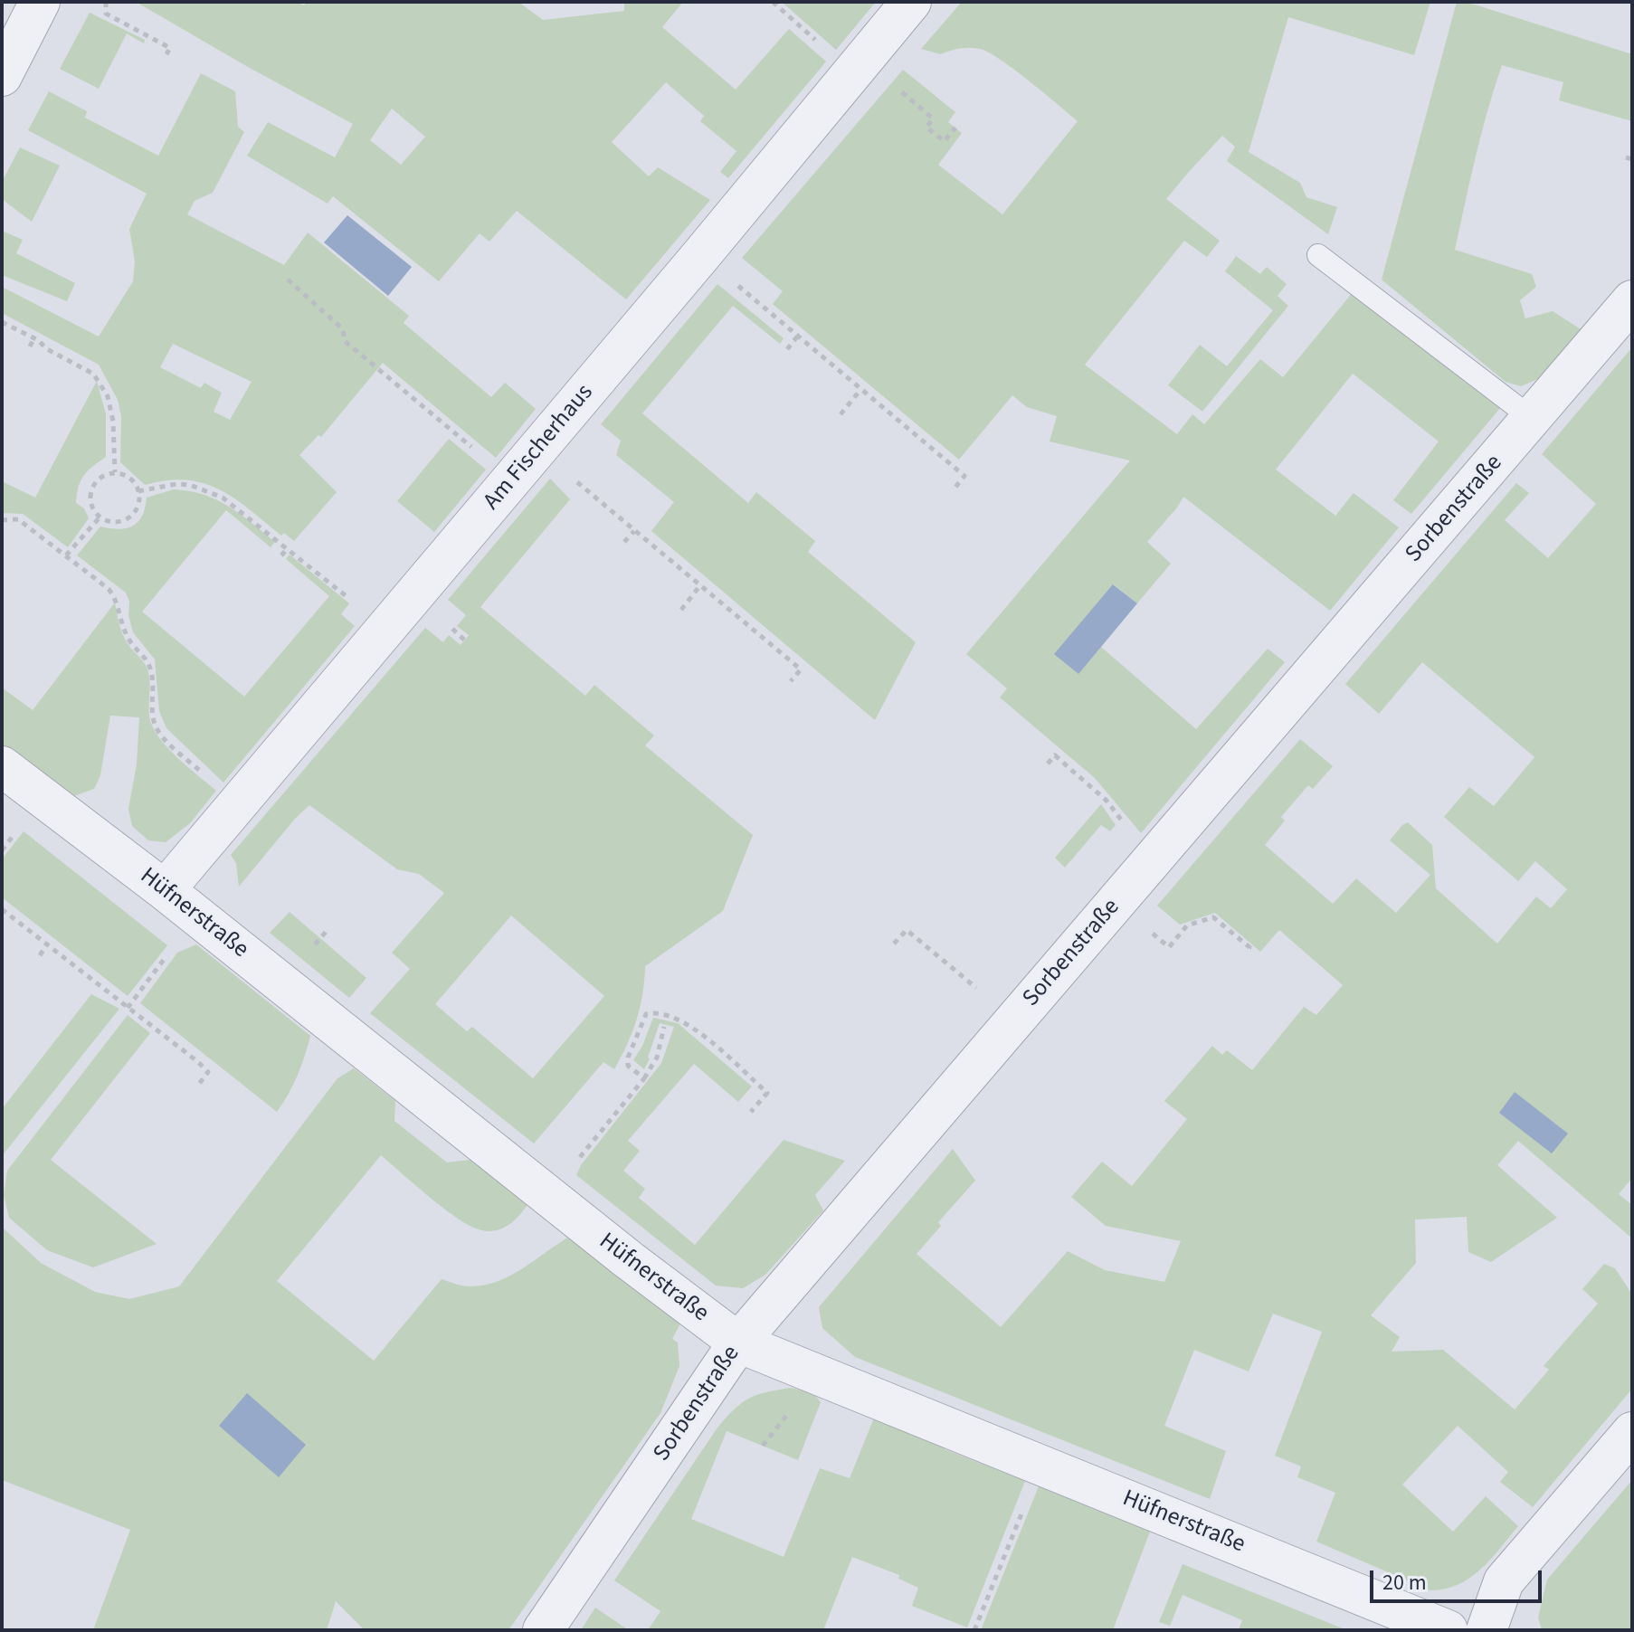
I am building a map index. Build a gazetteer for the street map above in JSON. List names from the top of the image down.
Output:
{
  "streets": {
    "street": ["Am Fischerhaus", "Sorbenstraße", "Hüfnerstraße"]
  },
  "crossings": [
    ["Am Fischerhaus", "Hüfnerstraße"],
    ["Sorbenstraße", "Hüfnerstraße"]
  ],
  "scale_bar": "20 m"
}
